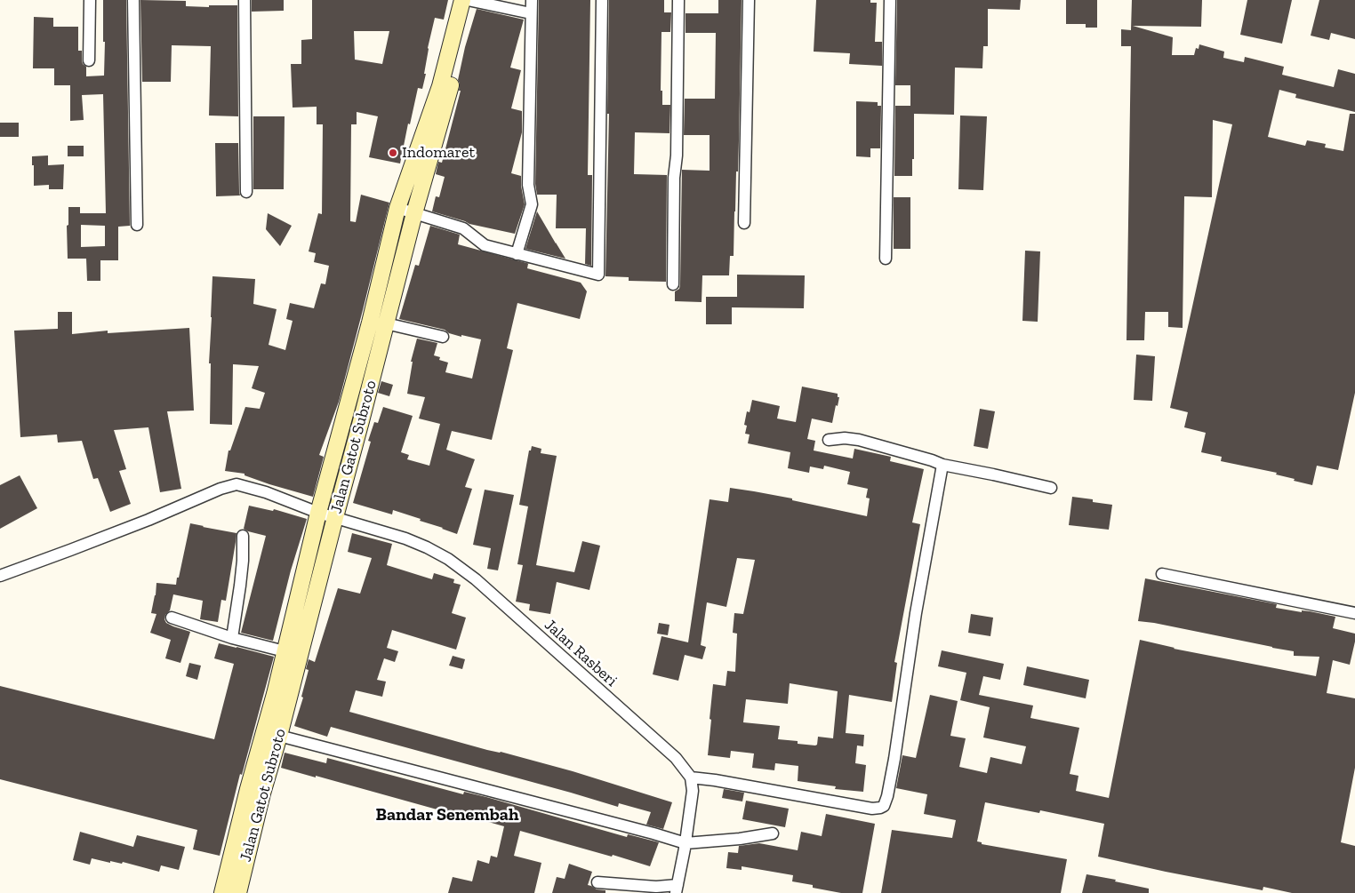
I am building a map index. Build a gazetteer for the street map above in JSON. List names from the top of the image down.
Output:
{
  "streets": {
    "main road": ["Jalan Gatot Subroto"],
    "street": ["Jalan Rasberi"]
  },
  "crossings": [
    ["Jalan Gatot Subroto", "Jalan Rasberi"]
  ],
  "districts": ["Bandar Senembah"],
  "places": ["Indomaret"]
}
